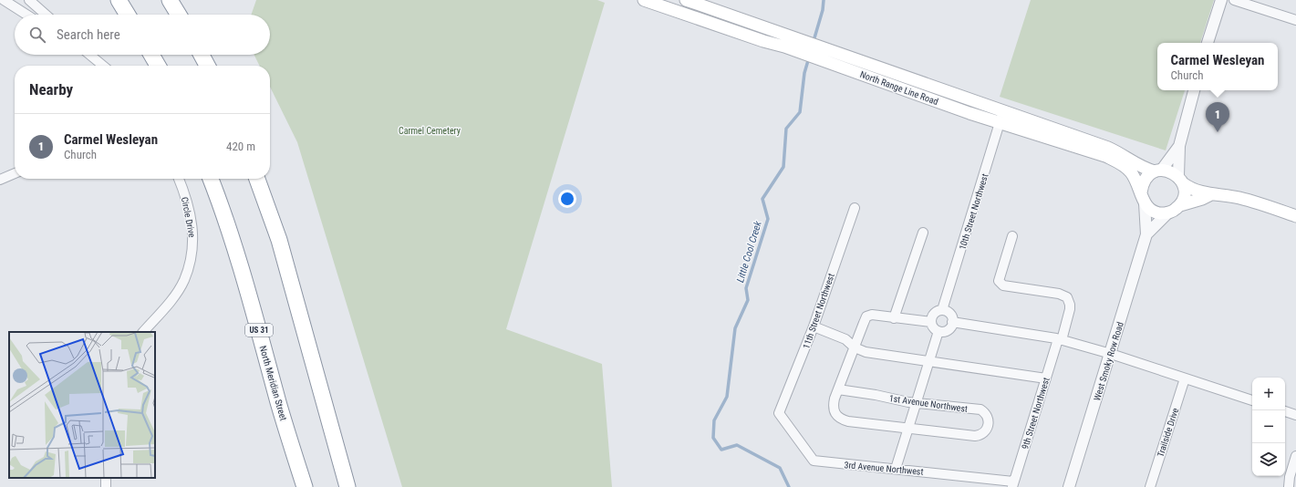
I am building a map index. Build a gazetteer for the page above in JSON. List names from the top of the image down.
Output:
{
  "streets": {
    "highway": ["US 31", "North Meridian Street"],
    "main road": ["North Range Line Road"],
    "street": [
      "10th Street Northwest",
      "Circle Drive",
      "11th Street Northwest",
      "West Smoky Row Road",
      "1st Avenue Northwest",
      "9th Street Northwest",
      "Trailside Drive",
      "3rd Avenue Northwest"
    ]
  },
  "crossings": [
    ["North Range Line Road", "10th Street Northwest"],
    ["North Range Line Road", "West Smoky Row Road"],
    ["11th Street Northwest", "3rd Avenue Northwest"],
    ["9th Street Northwest", "3rd Avenue Northwest"]
  ],
  "water": ["Little Cool Creek"],
  "parks": ["Carmel Cemetery"],
  "page": {
    "search": "Search here",
    "popup": ["Carmel Wesleyan", "Church"],
    "heading": "Nearby",
    "pins": "1",
    "list": [
      {
        "mark": "1",
        "name": "Carmel Wesleyan",
        "note": "Church",
        "value": "420 m"
      }
    ],
    "map_buttons": ["+", "−"]
  }
}
